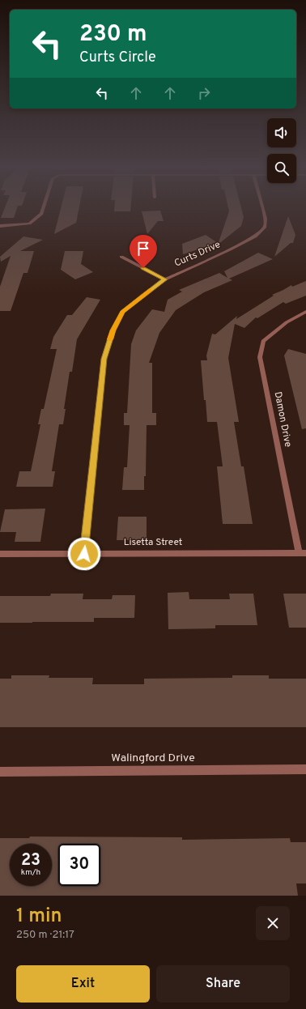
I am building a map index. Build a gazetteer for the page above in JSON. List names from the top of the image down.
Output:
{
  "streets": {
    "street": [
      "Curts Drive",
      "Damon Drive",
      "Lisetta Street",
      "Walingford Drive"
    ]
  },
  "crossings": [
    ["Curts Drive", "Lisetta Street"],
    ["Damon Drive", "Lisetta Street"]
  ],
  "page": {
    "turn": ["230 m", "Curts Circle"],
    "speed": "23 km/h",
    "limit": "30",
    "heading": ["1 min", "250 m · 21:17"],
    "buttons": ["Exit", "Share"]
  }
}
